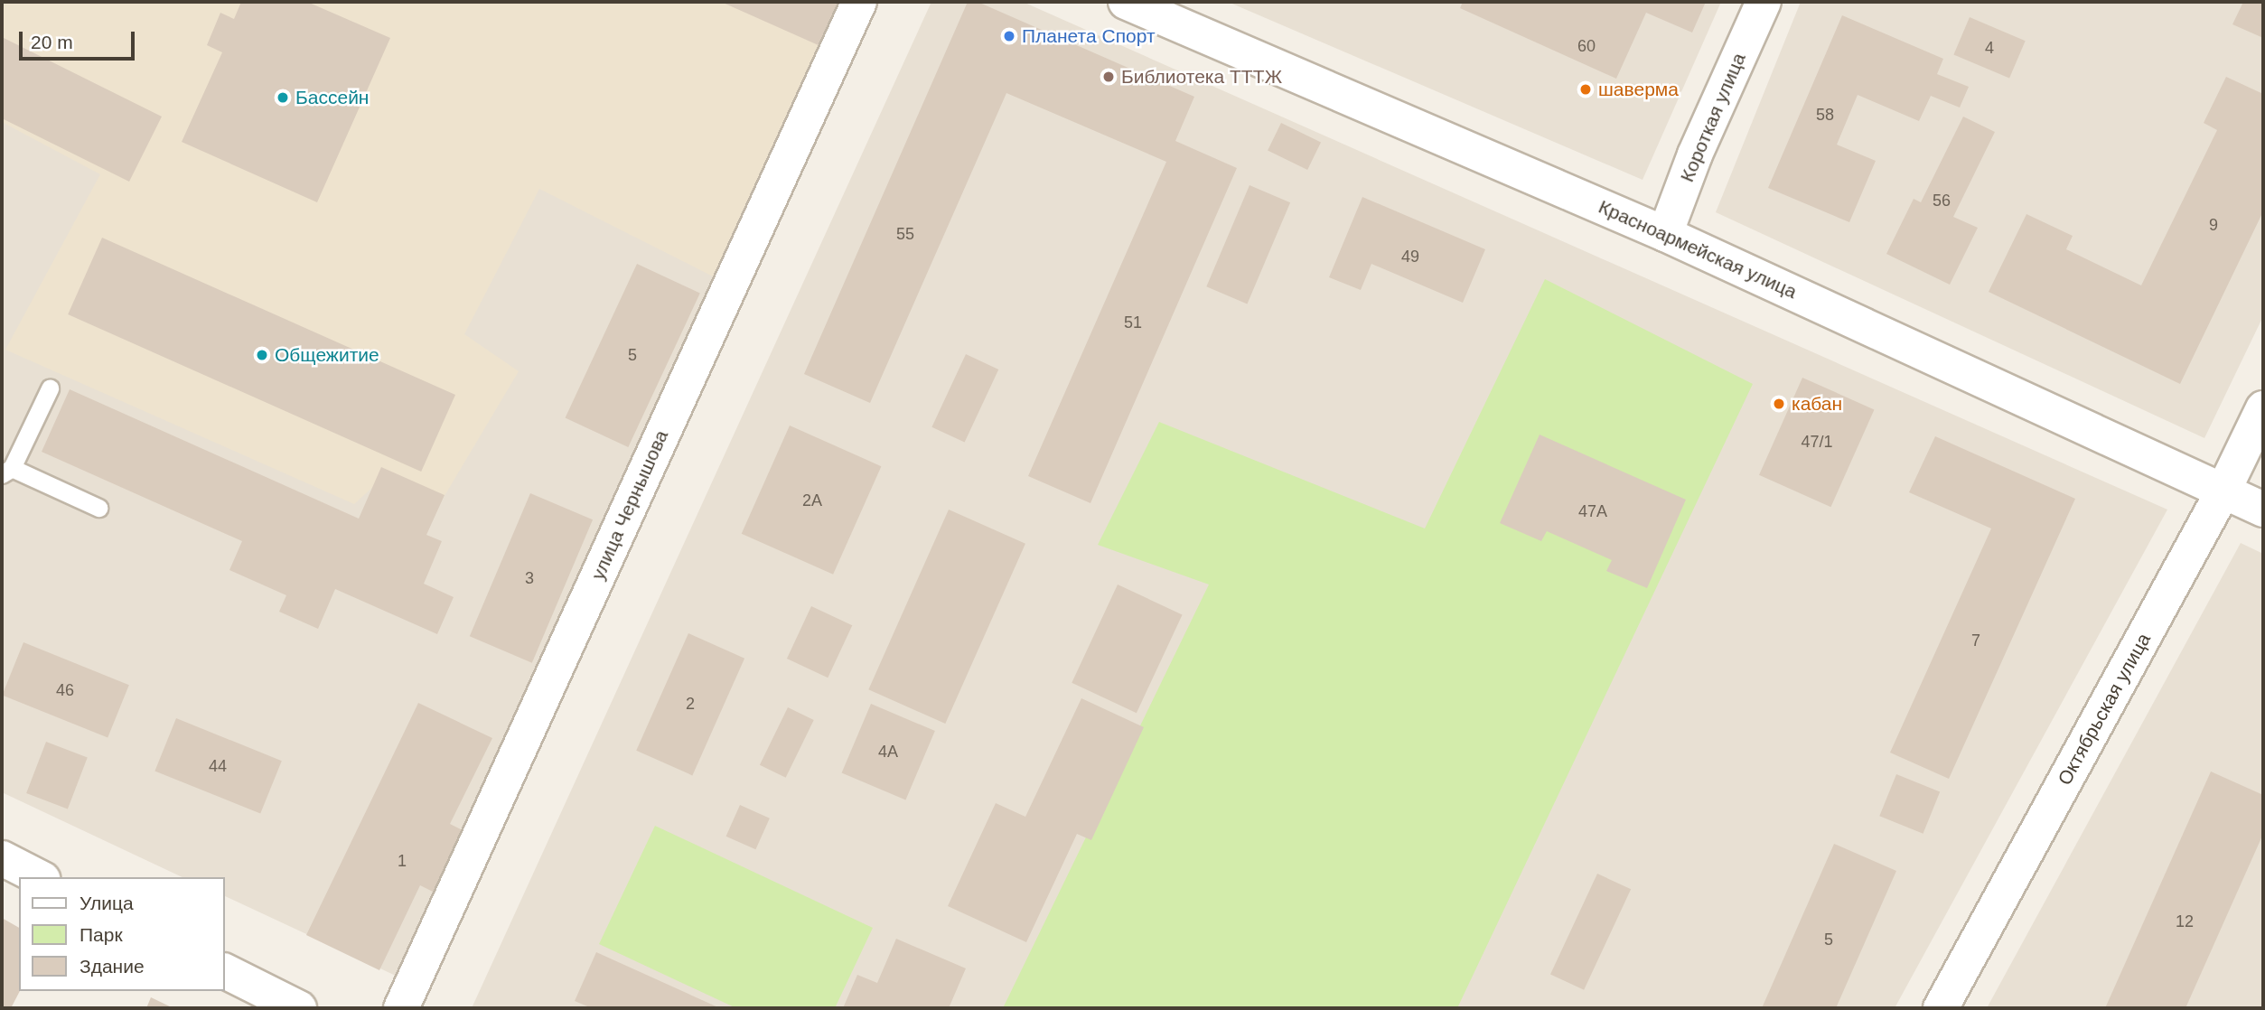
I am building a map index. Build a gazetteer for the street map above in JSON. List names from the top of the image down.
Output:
{
  "streets": {
    "street": [
      "Короткая улица",
      "Красноармейская улица",
      "улица Чернышова",
      "Октябрьская улица"
    ]
  },
  "crossings": [
    ["Короткая улица", "Красноармейская улица"],
    ["Красноармейская улица", "Октябрьская улица"]
  ],
  "places": [
    "Планета Спорт",
    "Библиотека ТТТЖ",
    "шаверма",
    "Бассейн",
    "Общежитие",
    "кабан"
  ],
  "house_numbers": [
    "60",
    "4",
    "58",
    "56",
    "9",
    "55",
    "49",
    "51",
    "5",
    "47/1",
    "2А",
    "47А",
    "3",
    "7",
    "46",
    "2",
    "4А",
    "44",
    "1",
    "12",
    "5"
  ],
  "legend": ["Улица", "Парк", "Здание"],
  "scale_bar": "20 m"
}
